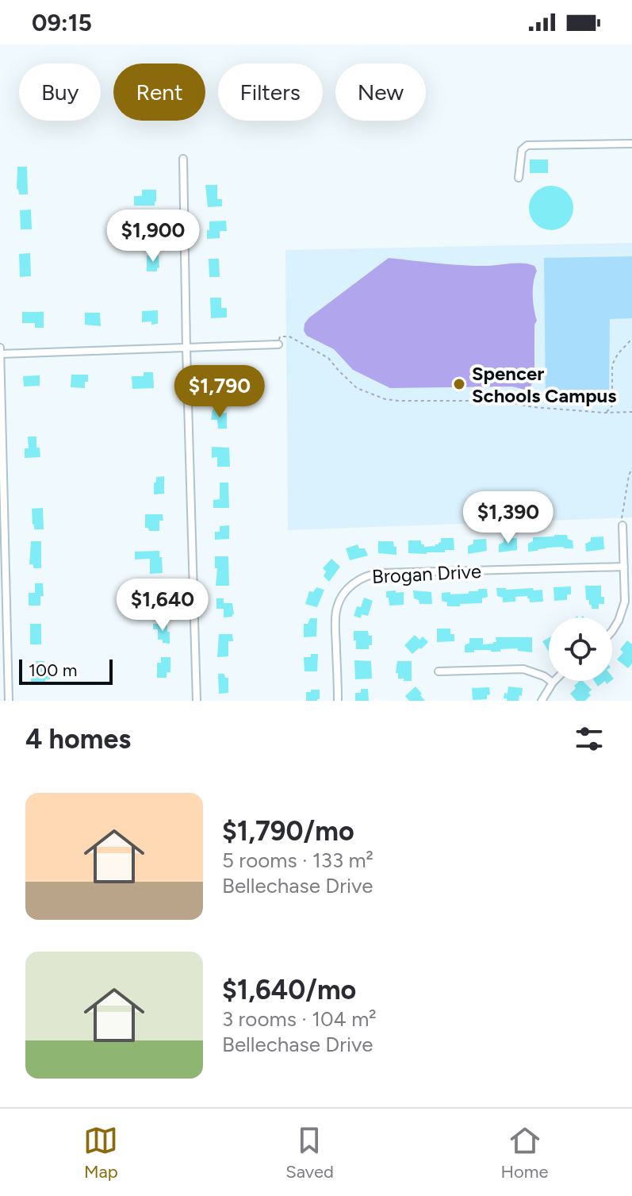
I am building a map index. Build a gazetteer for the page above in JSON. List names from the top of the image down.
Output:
{
  "streets": {
    "street": ["Brogan Drive"]
  },
  "places": ["Spencer Schools Campus"],
  "scale_bar": "100 m",
  "page": {
    "status": "09:15",
    "chip": [
      "Buy",
      "Rent",
      "Filters",
      "New"
    ],
    "price": [
      "$1,900",
      "$1,790",
      "$1,390",
      "$1,640"
    ],
    "scale": "100 m",
    "heading": "4 homes",
    "list": [
      {
        "name": "$1,790/mo",
        "note": "5 rooms · 133 m² · Bellechase Drive"
      },
      {
        "name": "$1,640/mo",
        "note": "3 rooms · 104 m² · Bellechase Drive"
      }
    ],
    "tabs": ["Map", "Saved", "Home"]
  }
}
